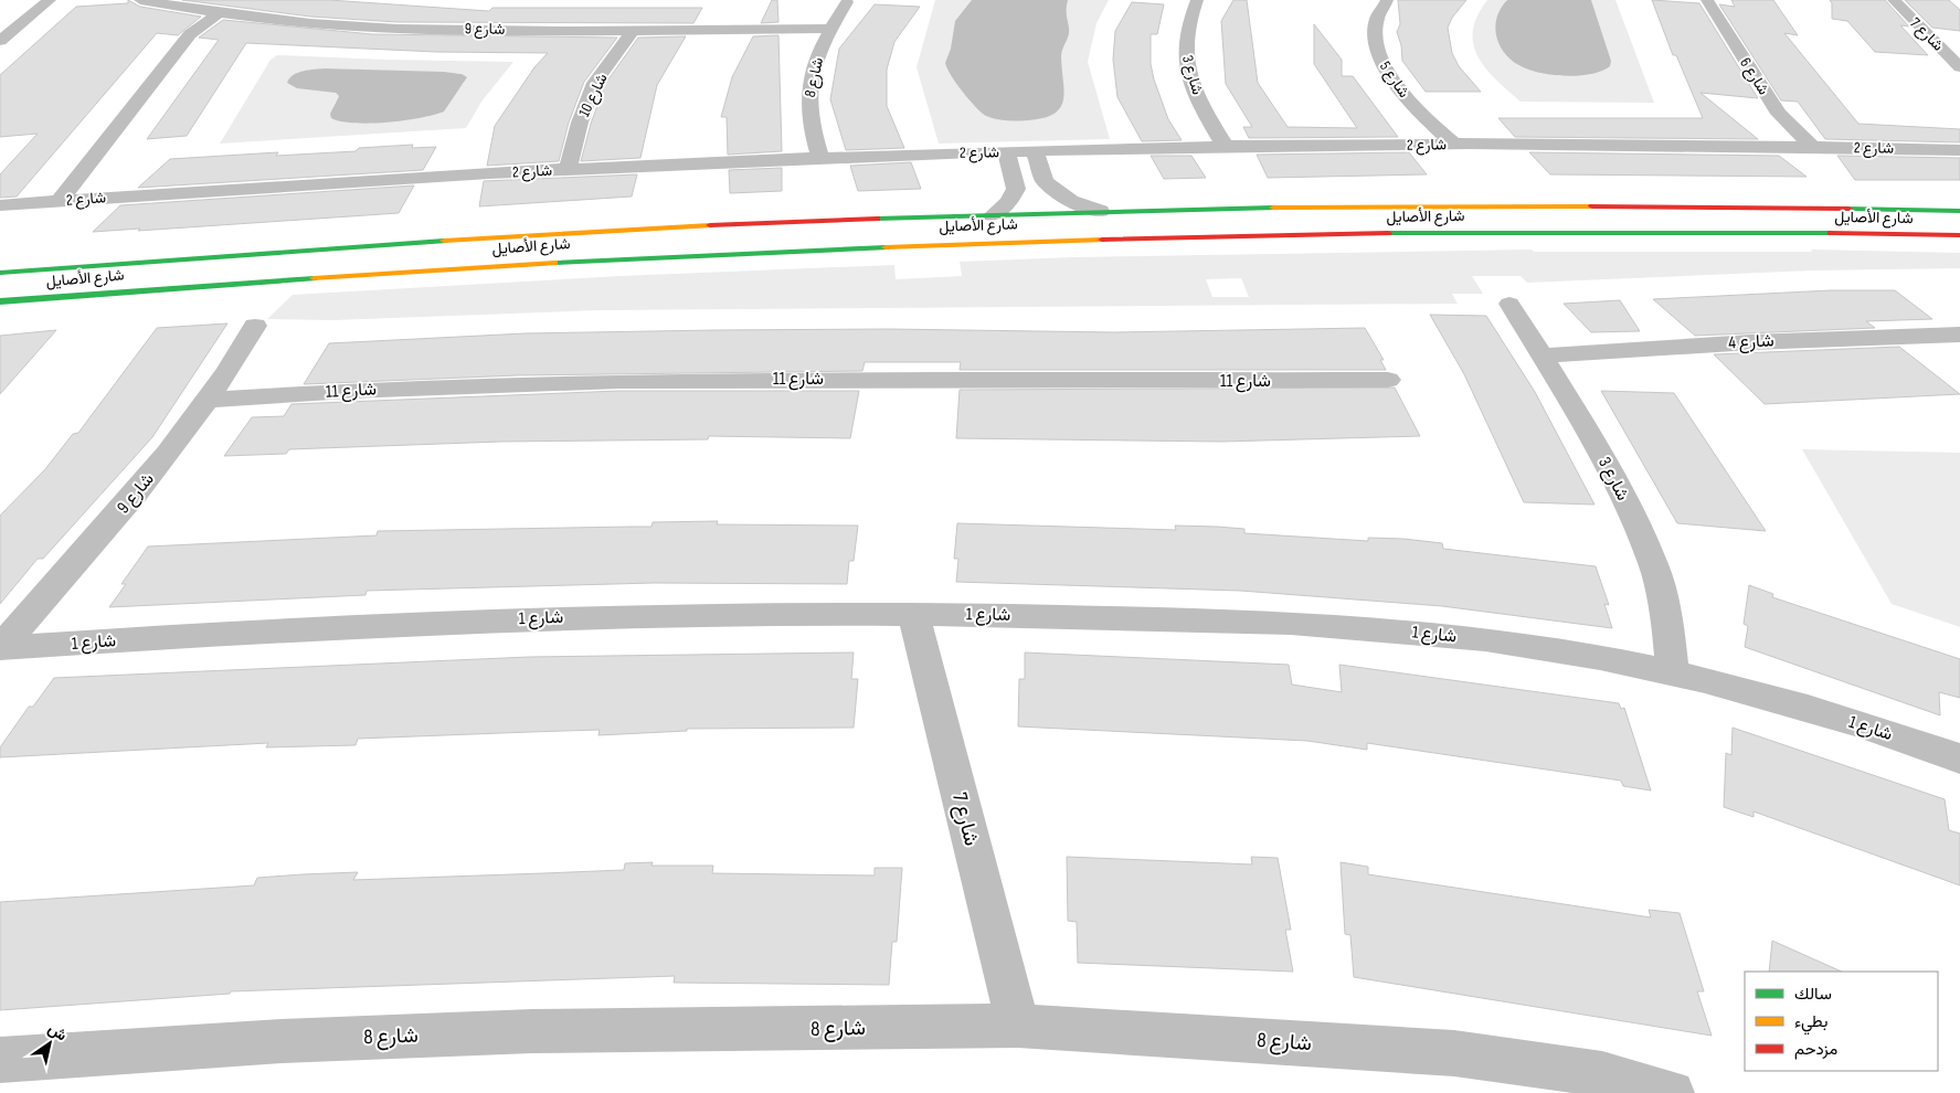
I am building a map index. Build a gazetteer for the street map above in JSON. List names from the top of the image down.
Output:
{
  "streets": {
    "main road": ["شارع الأصايل"],
    "street": [
      "شارع 9",
      "شارع 7",
      "شارع 3",
      "شارع 6",
      "شارع 8",
      "شارع 5",
      "شارع 10",
      "شارع 2",
      "شارع 4",
      "شارع 11",
      "شارع 1"
    ]
  },
  "crossings": [
    ["شارع 9", "شارع 8"],
    ["شارع 9", "شارع 10"],
    ["شارع 9", "شارع 11"],
    ["شارع 9", "شارع 1"],
    ["شارع 7", "شارع 8"],
    ["شارع 7", "شارع 1"],
    ["شارع 3", "شارع 2"],
    ["شارع 3", "شارع 4"],
    ["شارع 3", "شارع 1"],
    ["شارع 6", "شارع 2"],
    ["شارع 8", "شارع 2"],
    ["شارع 5", "شارع 2"],
    ["شارع 10", "شارع 2"]
  ],
  "legend": ["سالك", "بطيء", "مزدحم"],
  "north": "top right"
}
